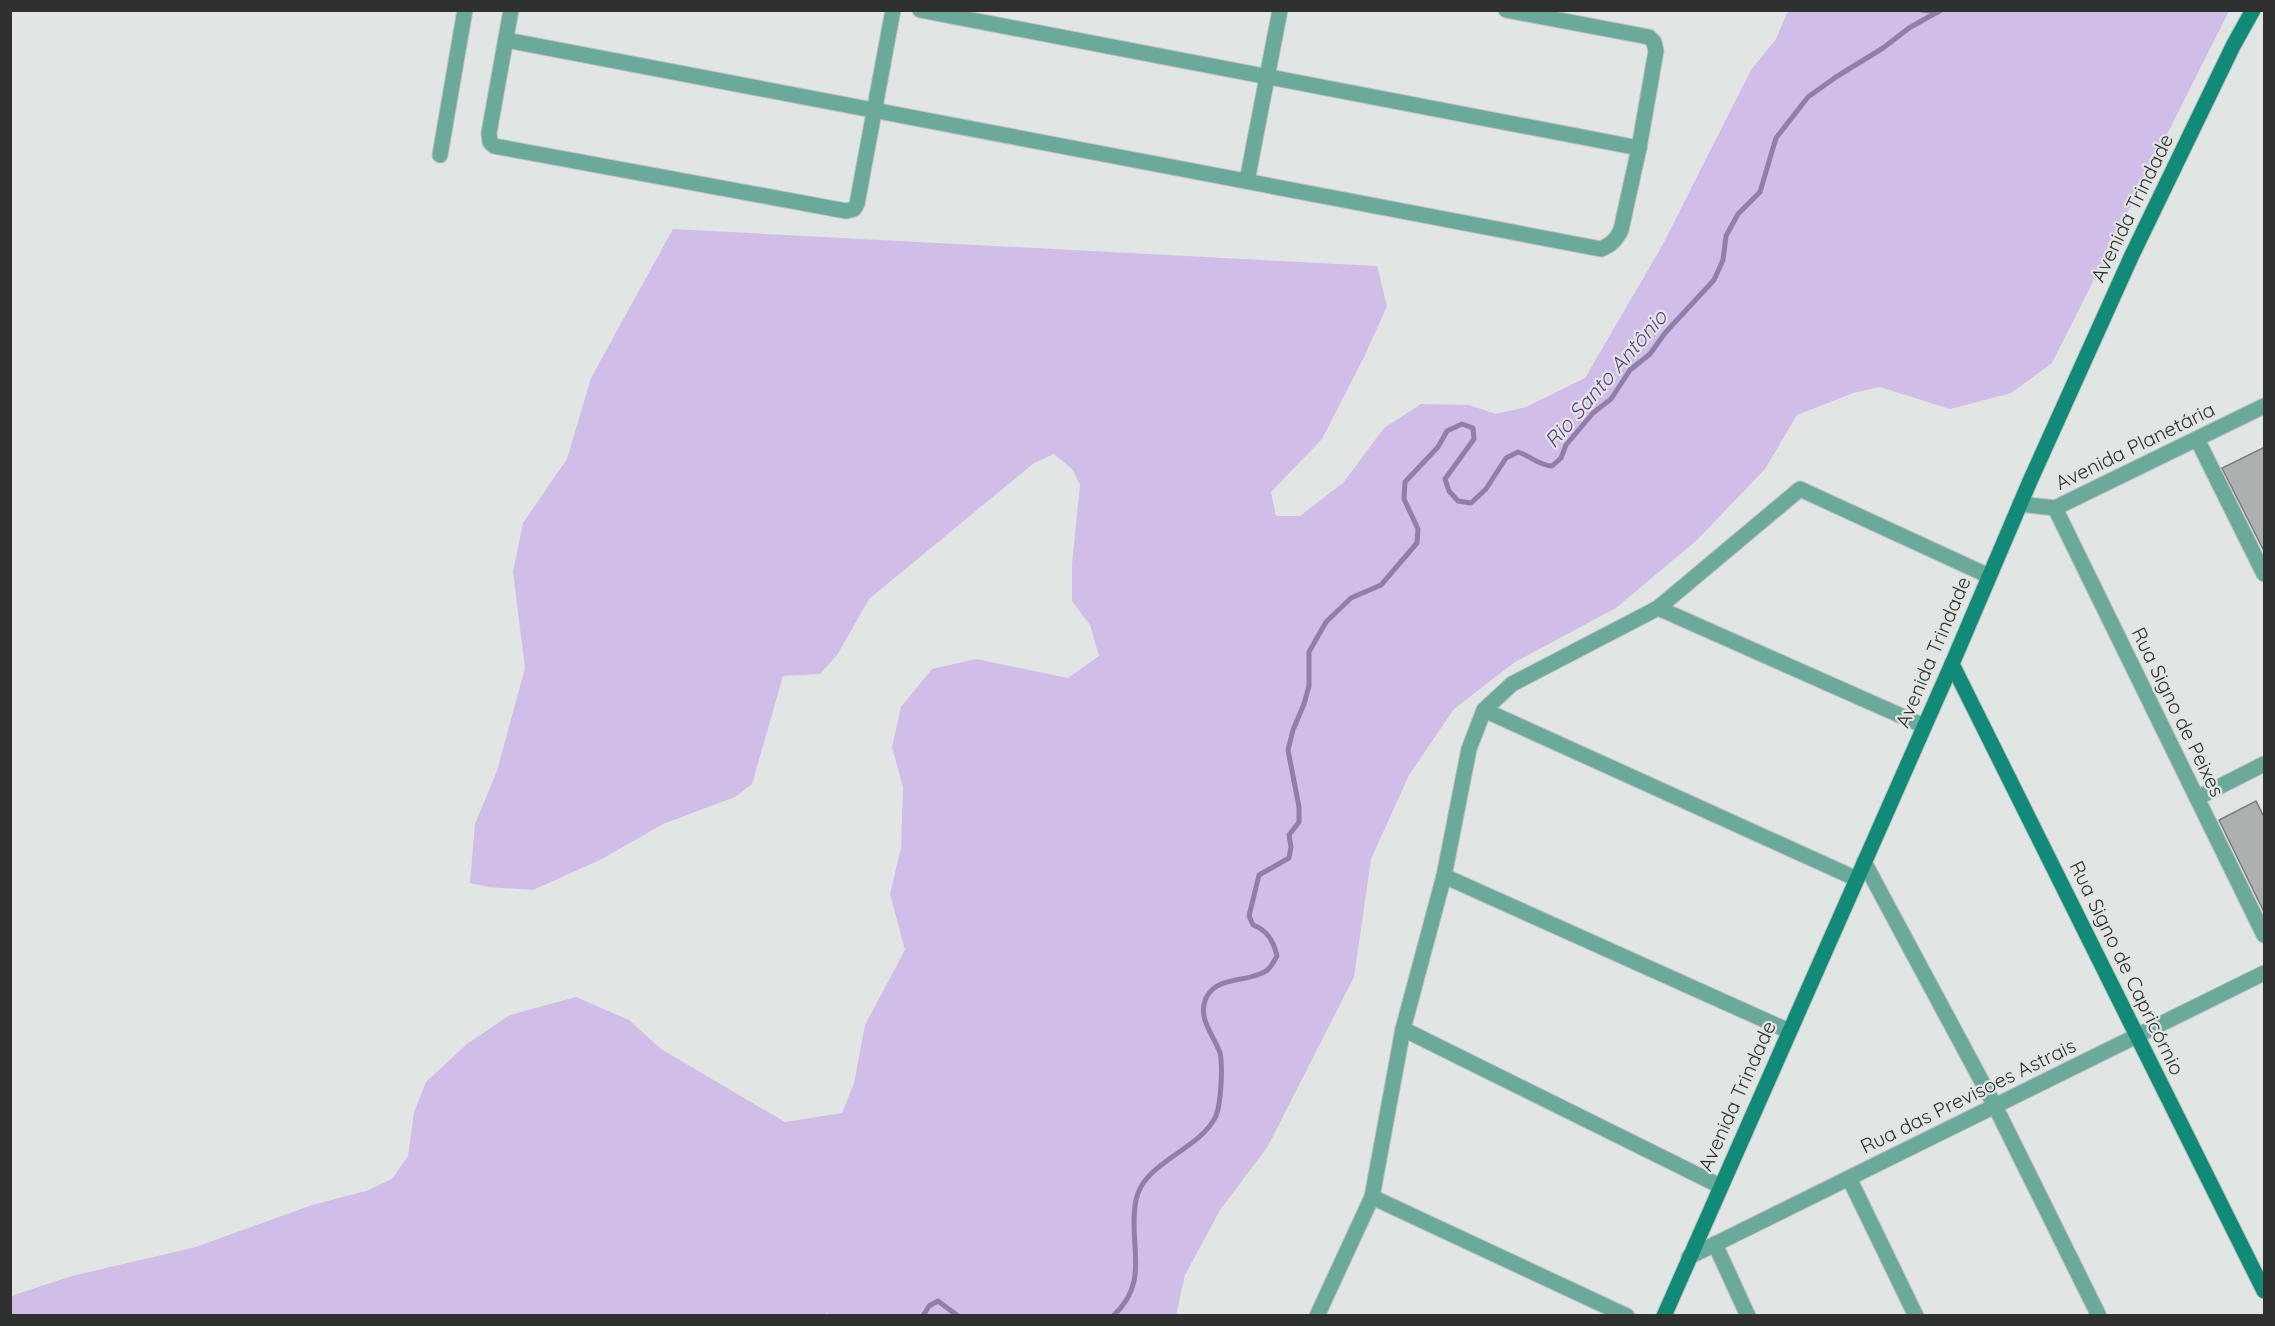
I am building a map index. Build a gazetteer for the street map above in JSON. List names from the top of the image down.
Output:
{
  "streets": {
    "main road": ["Avenida Trindade", "Rua Signo de Capricórnio"],
    "street": ["Avenida Planetária", "Rua Signo de Peixes", "Rua das Previsoes Astrais"]
  },
  "crossings": [
    ["Avenida Trindade", "Avenida Planetária"],
    ["Avenida Trindade", "Rua Signo de Capricórnio"],
    ["Avenida Trindade", "Rua das Previsoes Astrais"],
    ["Avenida Planetária", "Rua Signo de Peixes"],
    ["Rua Signo de Capricórnio", "Rua das Previsoes Astrais"]
  ],
  "water": ["Rio Santo Antônio"]
}
